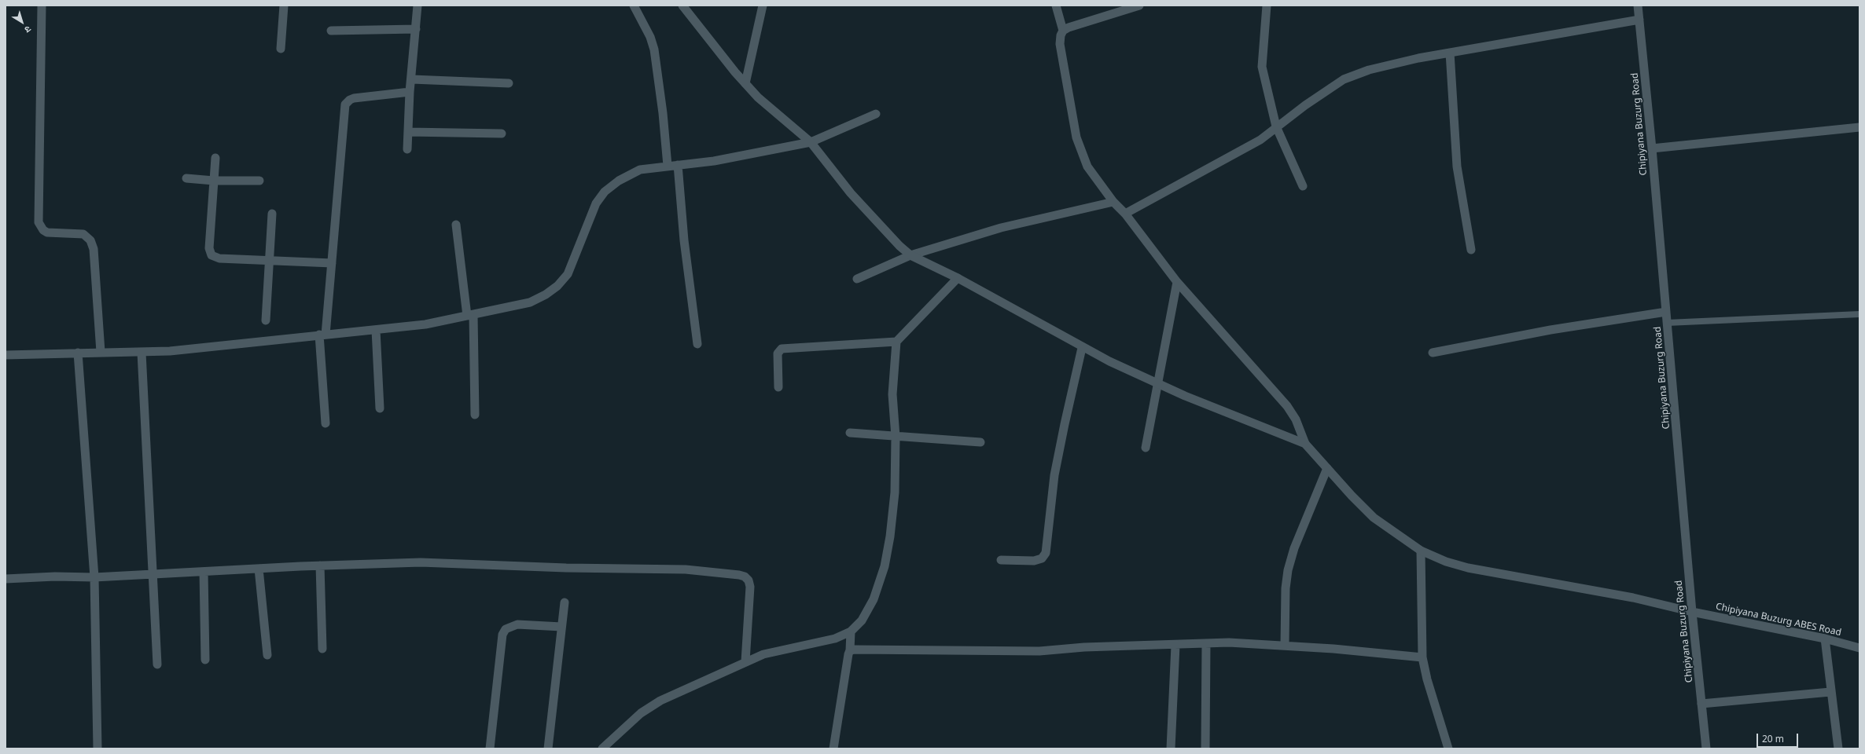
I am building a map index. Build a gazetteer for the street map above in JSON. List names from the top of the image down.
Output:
{
  "streets": {
    "street": ["Chipiyana Buzurg Road", "Chipiyana Buzurg ABES Road"]
  },
  "crossings": [
    ["Chipiyana Buzurg Road", "Chipiyana Buzurg ABES Road"]
  ],
  "scale_bar": "20 m",
  "north": "bottom right"
}
